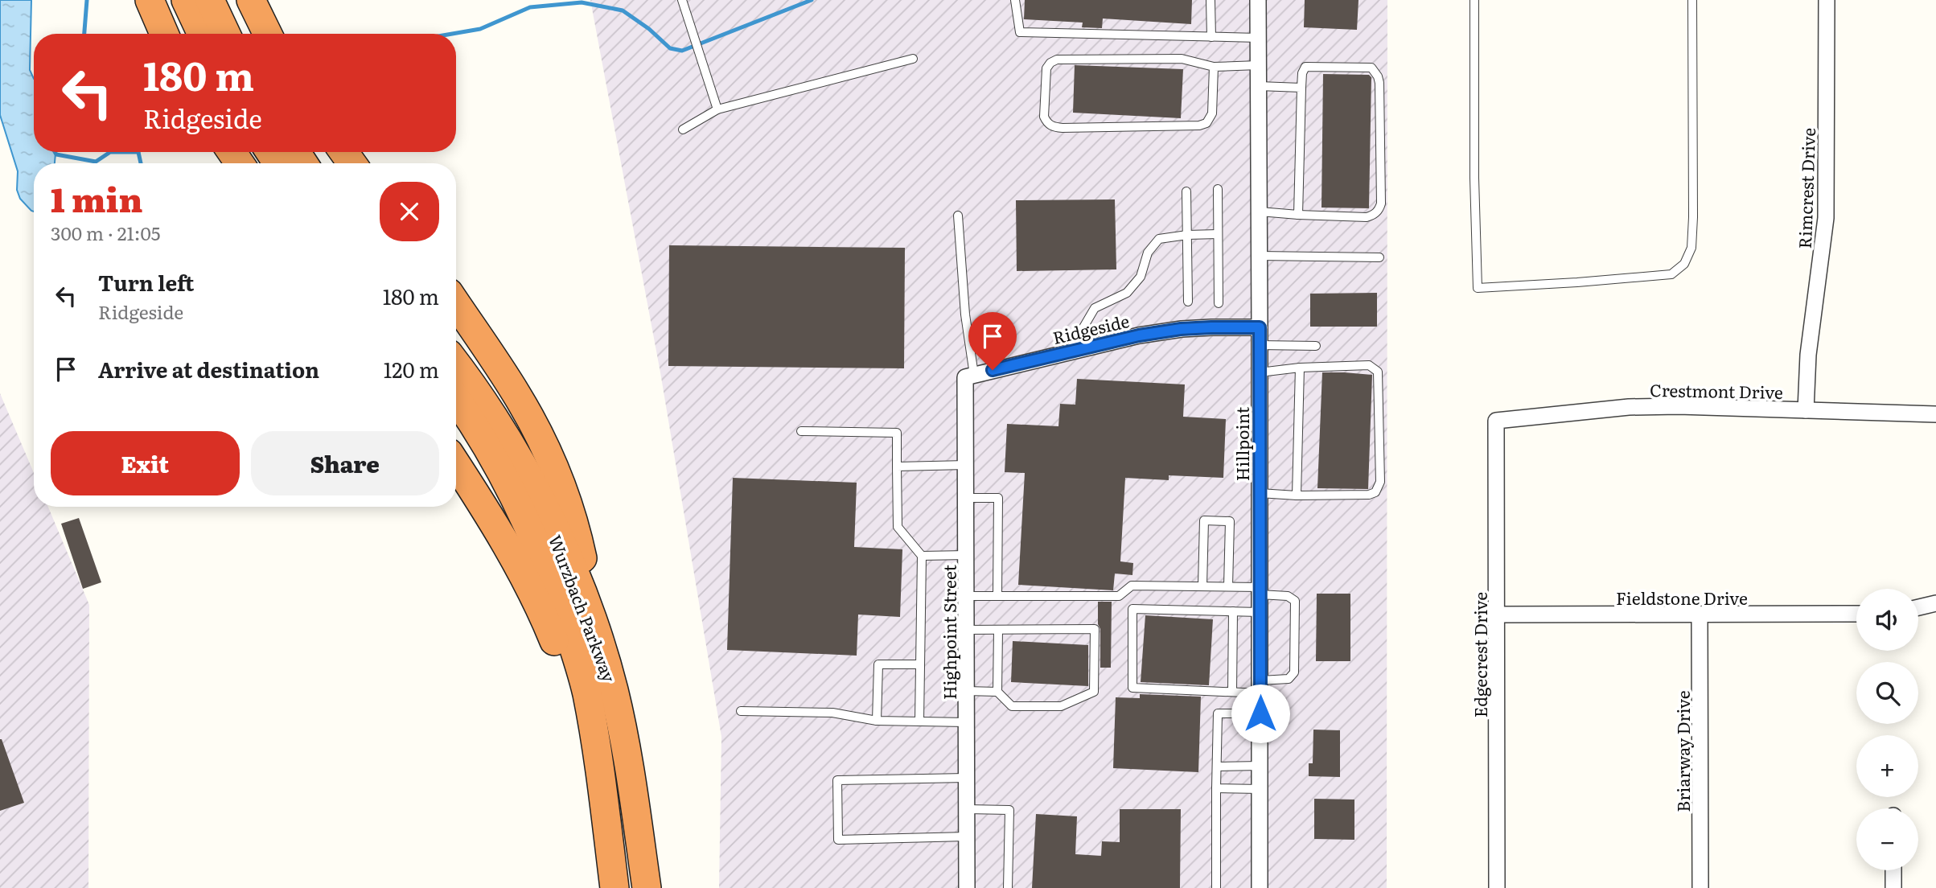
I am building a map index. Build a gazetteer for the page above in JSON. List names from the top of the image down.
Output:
{
  "streets": {
    "highway": ["Wurzbach Parkway"],
    "street": [
      "Rimcrest Drive",
      "Ridgeside",
      "Crestmont Drive",
      "Hillpoint",
      "Fieldstone Drive",
      "Highpoint Street",
      "Edgecrest Drive",
      "Briarway Drive"
    ]
  },
  "crossings": [
    ["Rimcrest Drive", "Crestmont Drive"],
    ["Ridgeside", "Hillpoint"],
    ["Ridgeside", "Highpoint Street"],
    ["Crestmont Drive", "Edgecrest Drive"],
    ["Fieldstone Drive", "Edgecrest Drive"],
    ["Fieldstone Drive", "Briarway Drive"]
  ],
  "page": {
    "turn": ["180 m", "Ridgeside"],
    "heading": ["1 min", "300 m · 21:05"],
    "list": [
      {
        "name": "Turn left",
        "note": "Ridgeside",
        "value": "180 m"
      },
      {
        "name": "Arrive at destination",
        "value": "120 m"
      }
    ],
    "buttons": ["Exit", "Share"],
    "map_buttons": ["+", "−"]
  }
}
